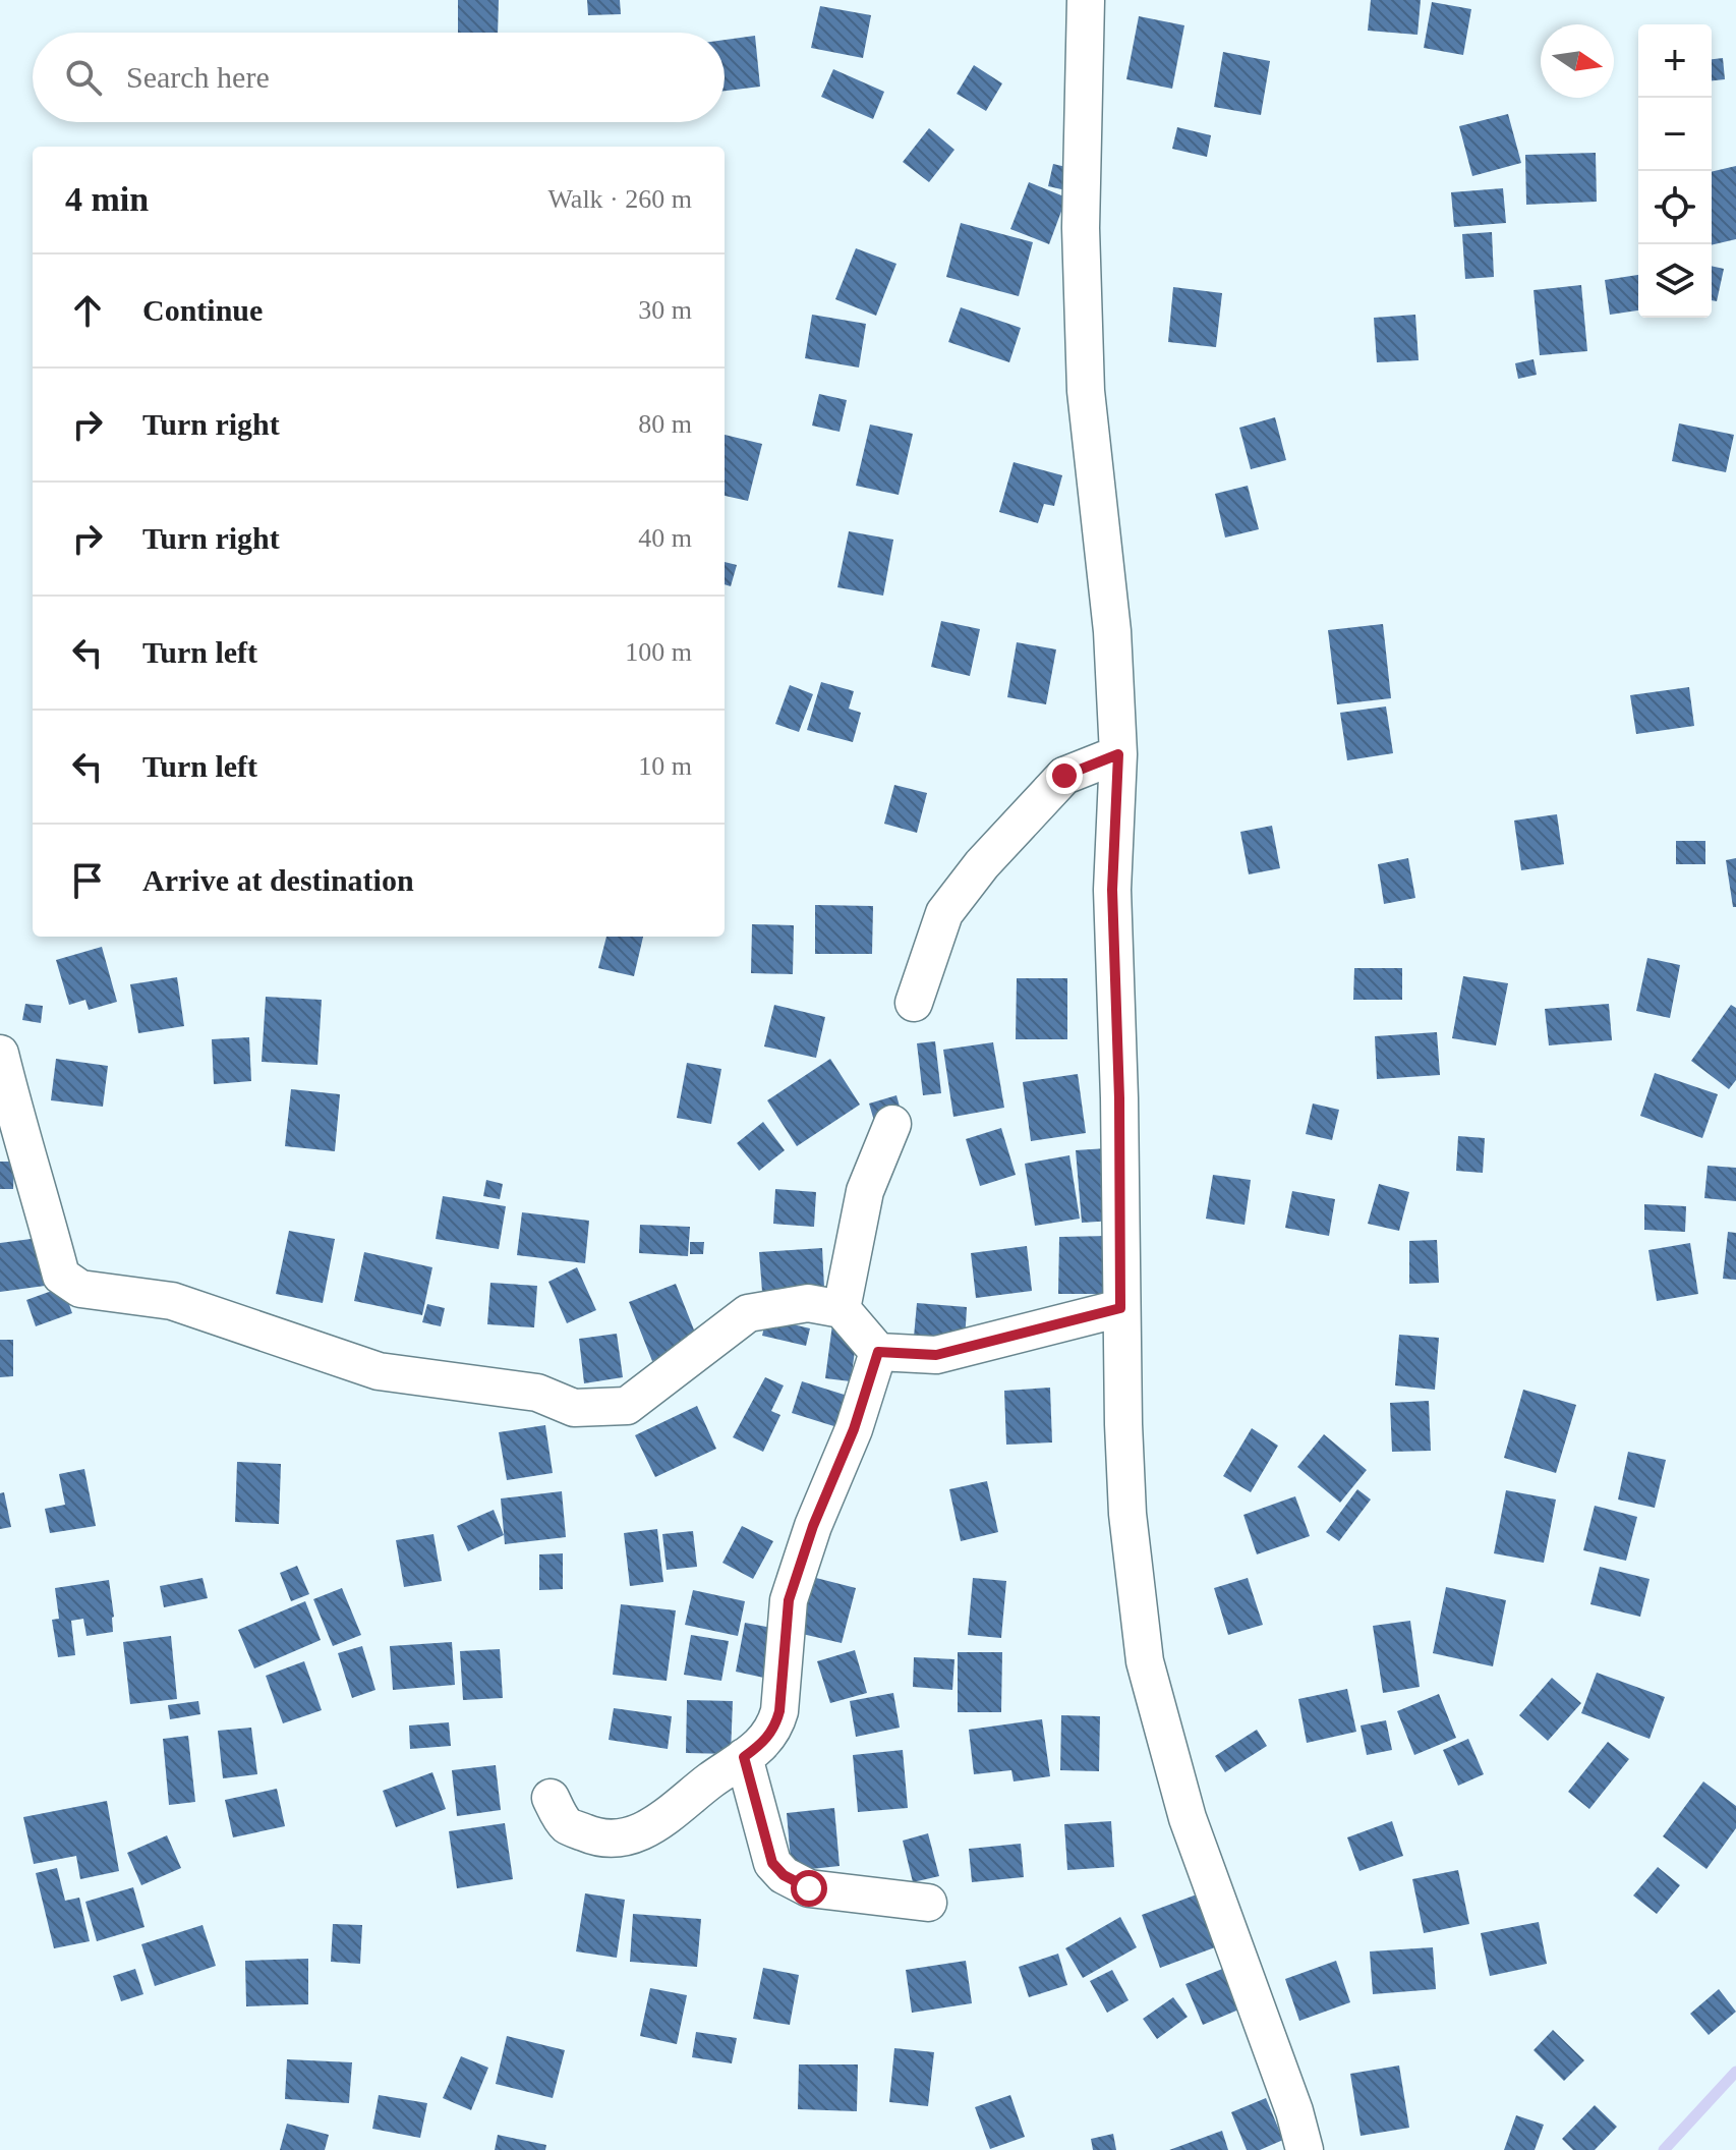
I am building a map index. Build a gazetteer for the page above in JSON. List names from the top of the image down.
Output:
{
  "north": "right",
  "page": {
    "map_buttons": ["+", "−"],
    "search": "Search here",
    "heading": ["4 min", "Walk · 260 m"],
    "list": [
      ["Continue", "30 m"],
      ["Turn right", "80 m"],
      ["Turn right", "40 m"],
      ["Turn left", "100 m"],
      ["Turn left", "10 m"],
      "Arrive at destination"
    ]
  }
}
